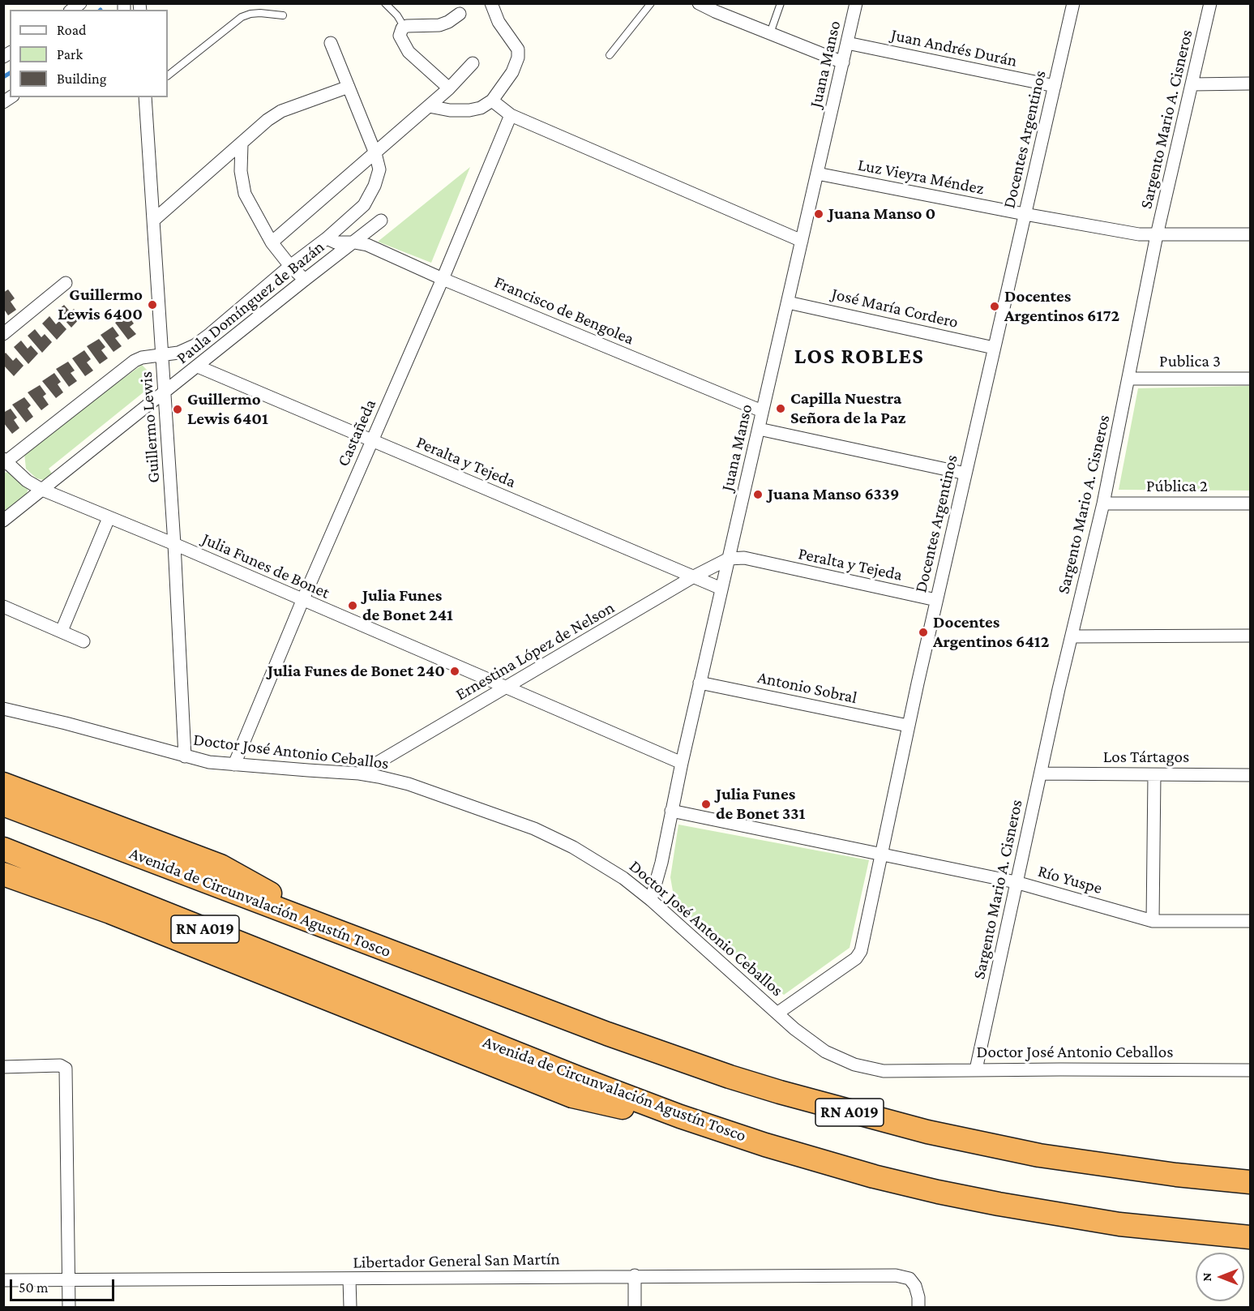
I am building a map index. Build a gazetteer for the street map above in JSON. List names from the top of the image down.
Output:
{
  "streets": {
    "highway": ["Avenida de Circunvalación Agustín Tosco", "RN A019"],
    "street": [
      "Juan Andrés Durán",
      "Juana Manso",
      "Sargento Mario A. Cisneros",
      "Docentes Argentinos",
      "Luz Vieyra Méndez",
      "Paula Domínguez de Bazán",
      "José María Cordero",
      "Francisco de Bengolea",
      "Publica 3",
      "Guillermo Lewis",
      "Castañeda",
      "Peralta y Tejeda",
      "Pública 2",
      "Julia Funes de Bonet",
      "Ernestina López de Nelson",
      "Antonio Sobral",
      "Doctor José Antonio Ceballos",
      "Los Tártagos",
      "Río Yuspe",
      "Libertador General San Martín"
    ]
  },
  "crossings": [
    ["Juan Andrés Durán", "Juana Manso"],
    ["Juan Andrés Durán", "Docentes Argentinos"],
    ["Juana Manso", "Luz Vieyra Méndez"],
    ["Juana Manso", "José María Cordero"],
    ["Juana Manso", "Francisco de Bengolea"],
    ["Juana Manso", "Peralta y Tejeda"],
    ["Juana Manso", "Julia Funes de Bonet"],
    ["Juana Manso", "Ernestina López de Nelson"],
    ["Juana Manso", "Antonio Sobral"],
    ["Juana Manso", "Doctor José Antonio Ceballos"],
    ["Sargento Mario A. Cisneros", "Luz Vieyra Méndez"],
    ["Sargento Mario A. Cisneros", "Publica 3"],
    ["Sargento Mario A. Cisneros", "Pública 2"],
    ["Sargento Mario A. Cisneros", "Doctor José Antonio Ceballos"],
    ["Sargento Mario A. Cisneros", "Los Tártagos"],
    ["Sargento Mario A. Cisneros", "Río Yuspe"],
    ["Docentes Argentinos", "Luz Vieyra Méndez"],
    ["Docentes Argentinos", "José María Cordero"],
    ["Docentes Argentinos", "Peralta y Tejeda"],
    ["Docentes Argentinos", "Antonio Sobral"],
    ["Docentes Argentinos", "Doctor José Antonio Ceballos"],
    ["Docentes Argentinos", "Río Yuspe"],
    ["Paula Domínguez de Bazán", "Francisco de Bengolea"],
    ["Paula Domínguez de Bazán", "Guillermo Lewis"],
    ["Paula Domínguez de Bazán", "Peralta y Tejeda"],
    ["Paula Domínguez de Bazán", "Julia Funes de Bonet"],
    ["Francisco de Bengolea", "Castañeda"],
    ["Guillermo Lewis", "Julia Funes de Bonet"],
    ["Guillermo Lewis", "Doctor José Antonio Ceballos"],
    ["Castañeda", "Peralta y Tejeda"],
    ["Castañeda", "Julia Funes de Bonet"],
    ["Castañeda", "Doctor José Antonio Ceballos"],
    ["Peralta y Tejeda", "Ernestina López de Nelson"],
    ["Julia Funes de Bonet", "Ernestina López de Nelson"],
    ["Ernestina López de Nelson", "Doctor José Antonio Ceballos"]
  ],
  "districts": ["LOS ROBLES"],
  "places": [
    "Juana Manso 0",
    "Guillermo Lewis 6400",
    "Docentes Argentinos 6172",
    "Capilla Nuestra Señora de la Paz",
    "Guillermo Lewis 6401",
    "Juana Manso 6339",
    "Julia Funes de Bonet 241",
    "Docentes Argentinos 6412",
    "Julia Funes de Bonet 240",
    "Julia Funes de Bonet 331"
  ],
  "legend": ["Road", "Park", "Building"],
  "scale_bar": "50 m",
  "north": "left"
}
